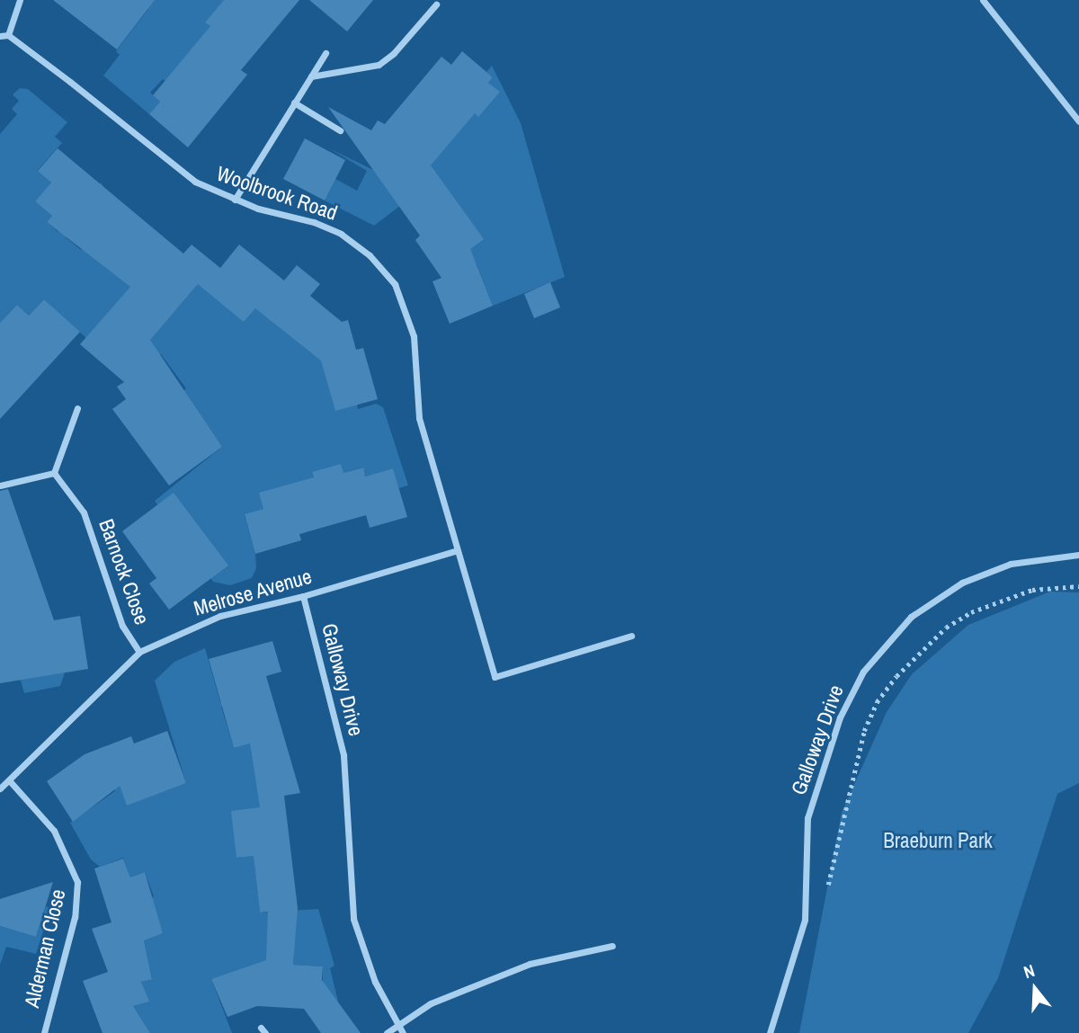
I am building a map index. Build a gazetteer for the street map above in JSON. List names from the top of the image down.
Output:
{
  "streets": {
    "street": [
      "Woolbrook Road",
      "Barnock Close",
      "Melrose Avenue",
      "Galloway Drive",
      "Alderman Close"
    ]
  },
  "crossings": [
    ["Woolbrook Road", "Melrose Avenue"],
    ["Barnock Close", "Melrose Avenue"],
    ["Melrose Avenue", "Galloway Drive"],
    ["Melrose Avenue", "Alderman Close"]
  ],
  "parks": ["Braeburn Park"],
  "north": "top"
}
